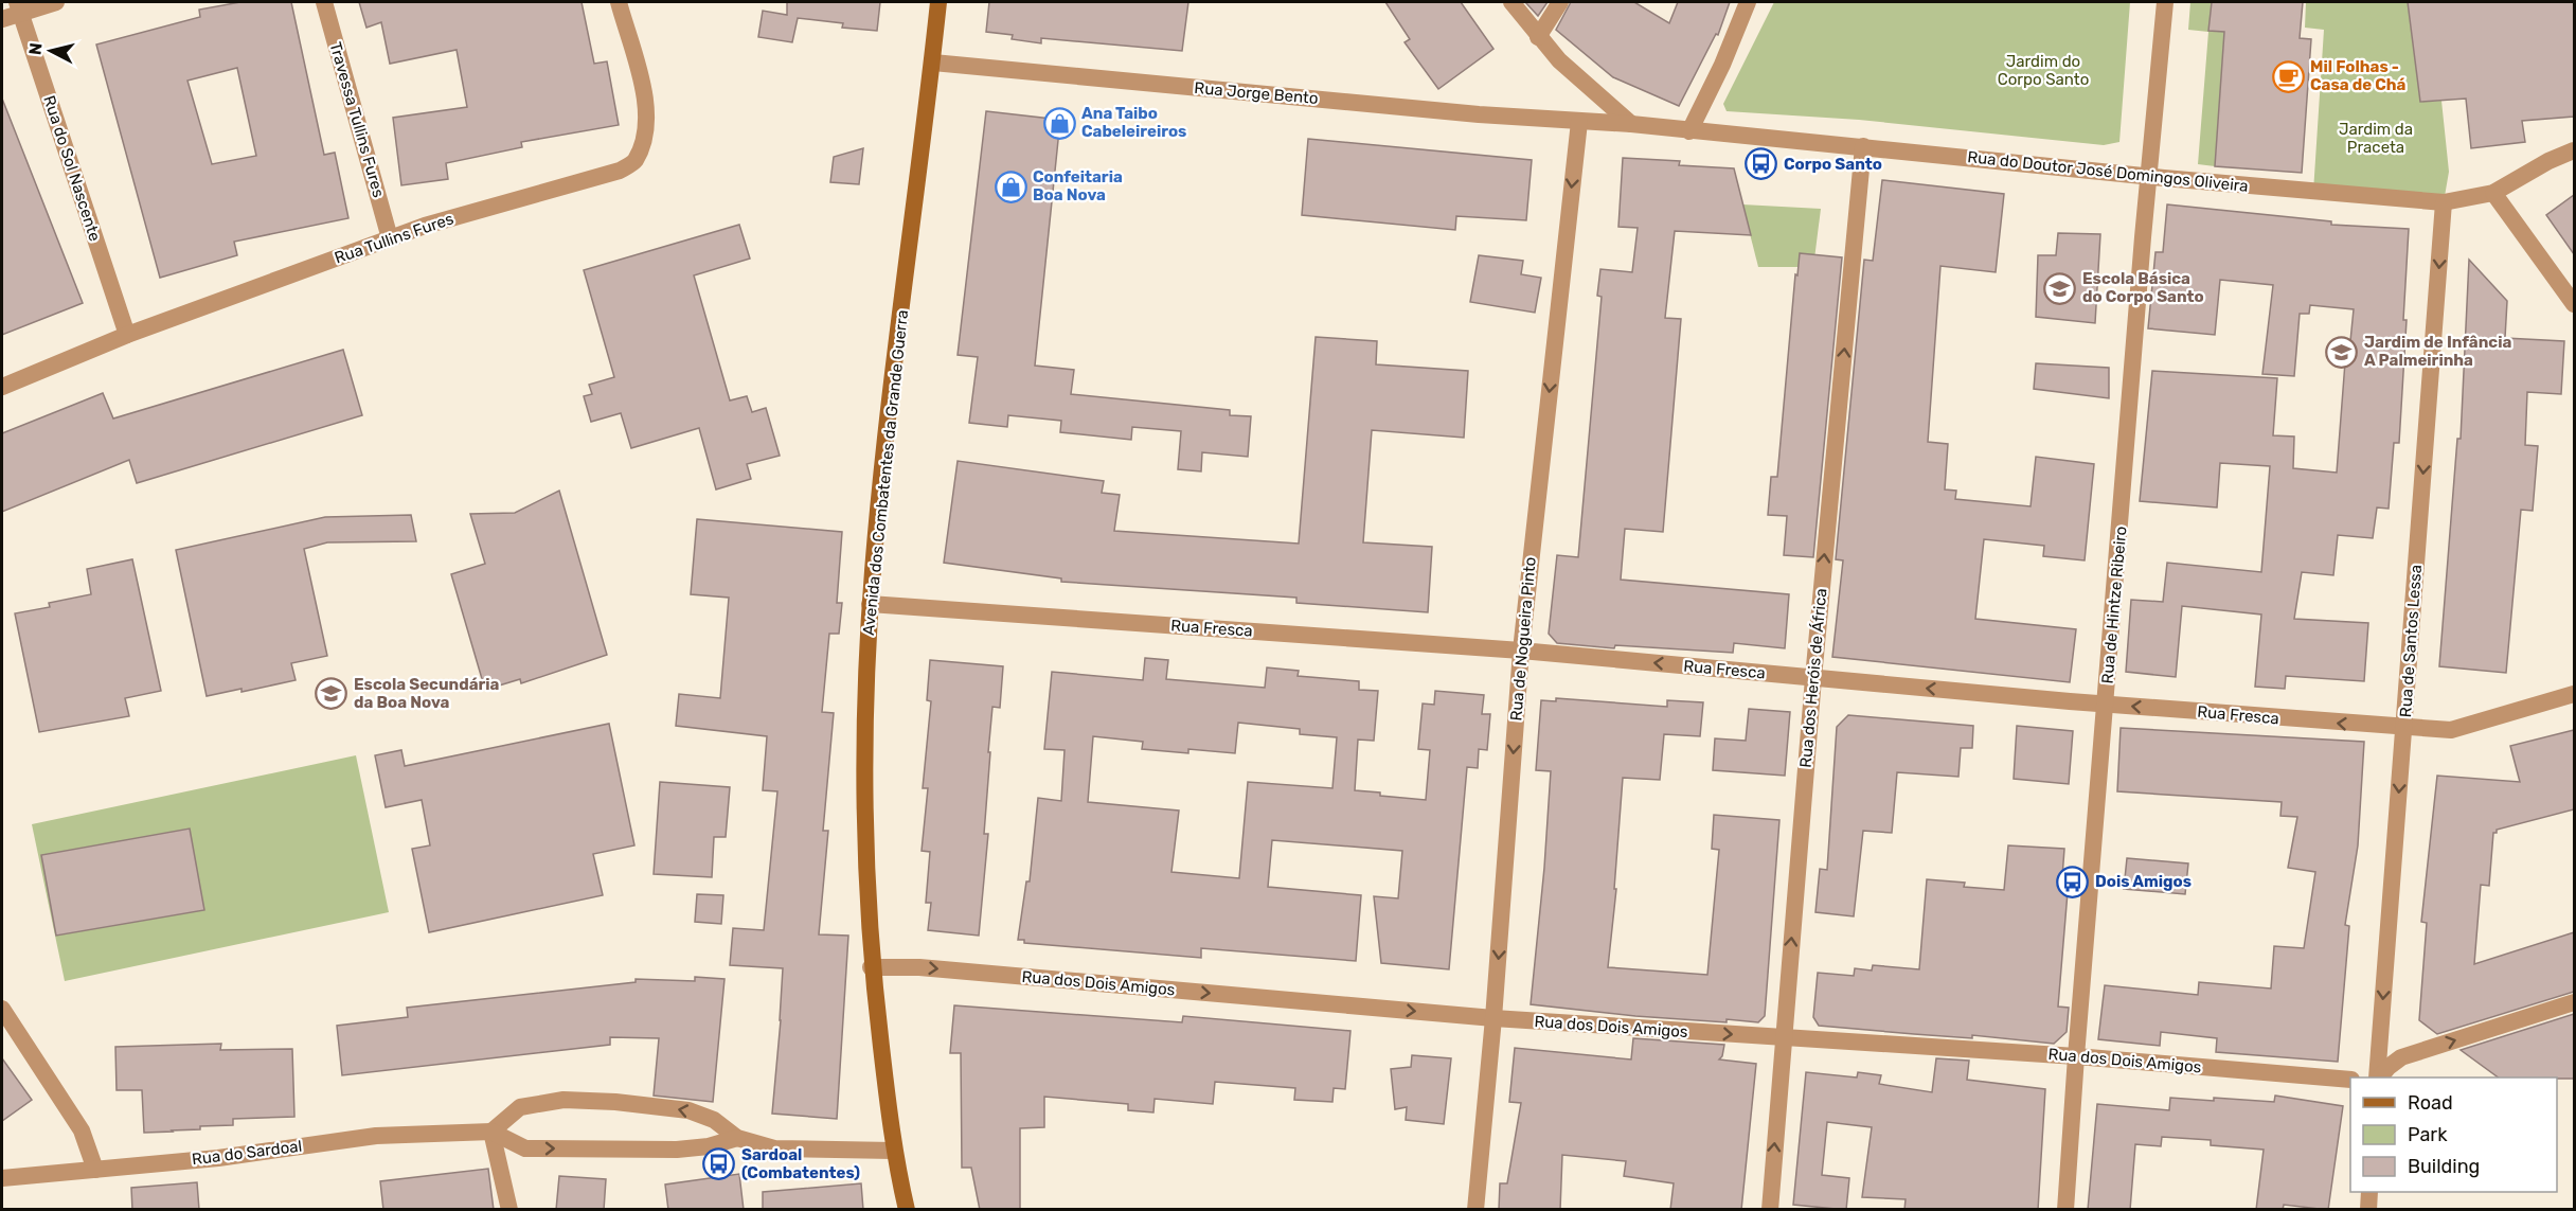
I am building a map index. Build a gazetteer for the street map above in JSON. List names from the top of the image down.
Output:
{
  "streets": {
    "main road": ["Avenida dos Combatentes da Grande Guerra"],
    "street": [
      "Rua Jorge Bento",
      "Travessa Tullins Fures",
      "Rua do Sol Nascente",
      "Rua do Doutor José Domingos Oliveira",
      "Rua Tullins Fures",
      "Rua de Hintze Ribeiro",
      "Rua Fresca",
      "Rua de Nogueira Pinto",
      "Rua de Santos Lessa",
      "Rua dos Heróis de África",
      "Rua dos Dois Amigos",
      "Rua do Sardoal"
    ]
  },
  "crossings": [
    ["Rua Jorge Bento", "Avenida dos Combatentes da Grande Guerra"],
    ["Rua Jorge Bento", "Rua de Nogueira Pinto"],
    ["Travessa Tullins Fures", "Rua Tullins Fures"],
    ["Rua do Sol Nascente", "Rua Tullins Fures"],
    ["Rua do Doutor José Domingos Oliveira", "Rua de Hintze Ribeiro"],
    ["Rua do Doutor José Domingos Oliveira", "Rua de Santos Lessa"],
    ["Rua do Doutor José Domingos Oliveira", "Rua dos Heróis de África"],
    ["Avenida dos Combatentes da Grande Guerra", "Rua Fresca"],
    ["Avenida dos Combatentes da Grande Guerra", "Rua dos Dois Amigos"],
    ["Rua de Hintze Ribeiro", "Rua Fresca"],
    ["Rua de Hintze Ribeiro", "Rua dos Dois Amigos"],
    ["Rua Fresca", "Rua de Nogueira Pinto"],
    ["Rua Fresca", "Rua de Santos Lessa"],
    ["Rua Fresca", "Rua dos Heróis de África"],
    ["Rua de Nogueira Pinto", "Rua dos Dois Amigos"],
    ["Rua dos Heróis de África", "Rua dos Dois Amigos"]
  ],
  "one_way": [
    "Rua Fresca",
    "Rua de Nogueira Pinto",
    "Rua de Santos Lessa",
    "Rua dos Heróis de África",
    "Rua dos Dois Amigos"
  ],
  "parks": ["Jardim do Corpo Santo", "Jardim da Praceta"],
  "places": {
    "cafe": ["Mil Folhas - Casa de Chá"],
    "shop": ["Ana Taibo Cabeleireiros", "Confeitaria Boa Nova"],
    "bus stop": ["Corpo Santo", "Dois Amigos", "Sardoal (Combatentes)"],
    "school or university": ["Escola Básica do Corpo Santo", "Jardim de Infância A Palmeirinha", "Escola Secundária da Boa Nova"]
  },
  "legend": ["Road", "Park", "Building"],
  "north": "left"
}
